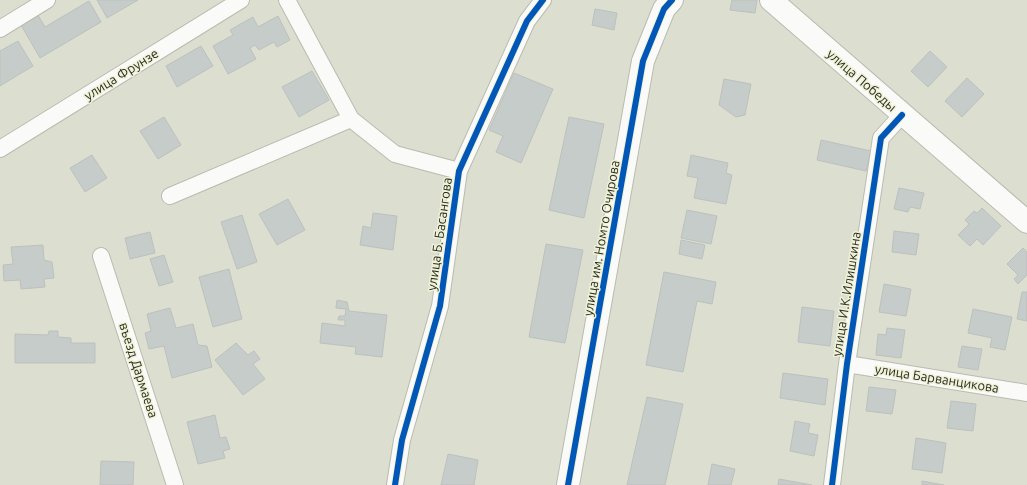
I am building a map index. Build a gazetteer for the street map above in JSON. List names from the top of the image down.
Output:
{
  "streets": {
    "street": [
      "улица Фрунзе",
      "улица Победы",
      "улица Б. Басангова",
      "улица им. Номто Очирова",
      "улица И.К.Илишкина",
      "въезд Дармаева",
      "улица Барванцикова"
    ]
  },
  "crossings": [
    ["улица Победы", "улица И.К.Илишкина"],
    ["улица И.К.Илишкина", "улица Барванцикова"]
  ]
}
